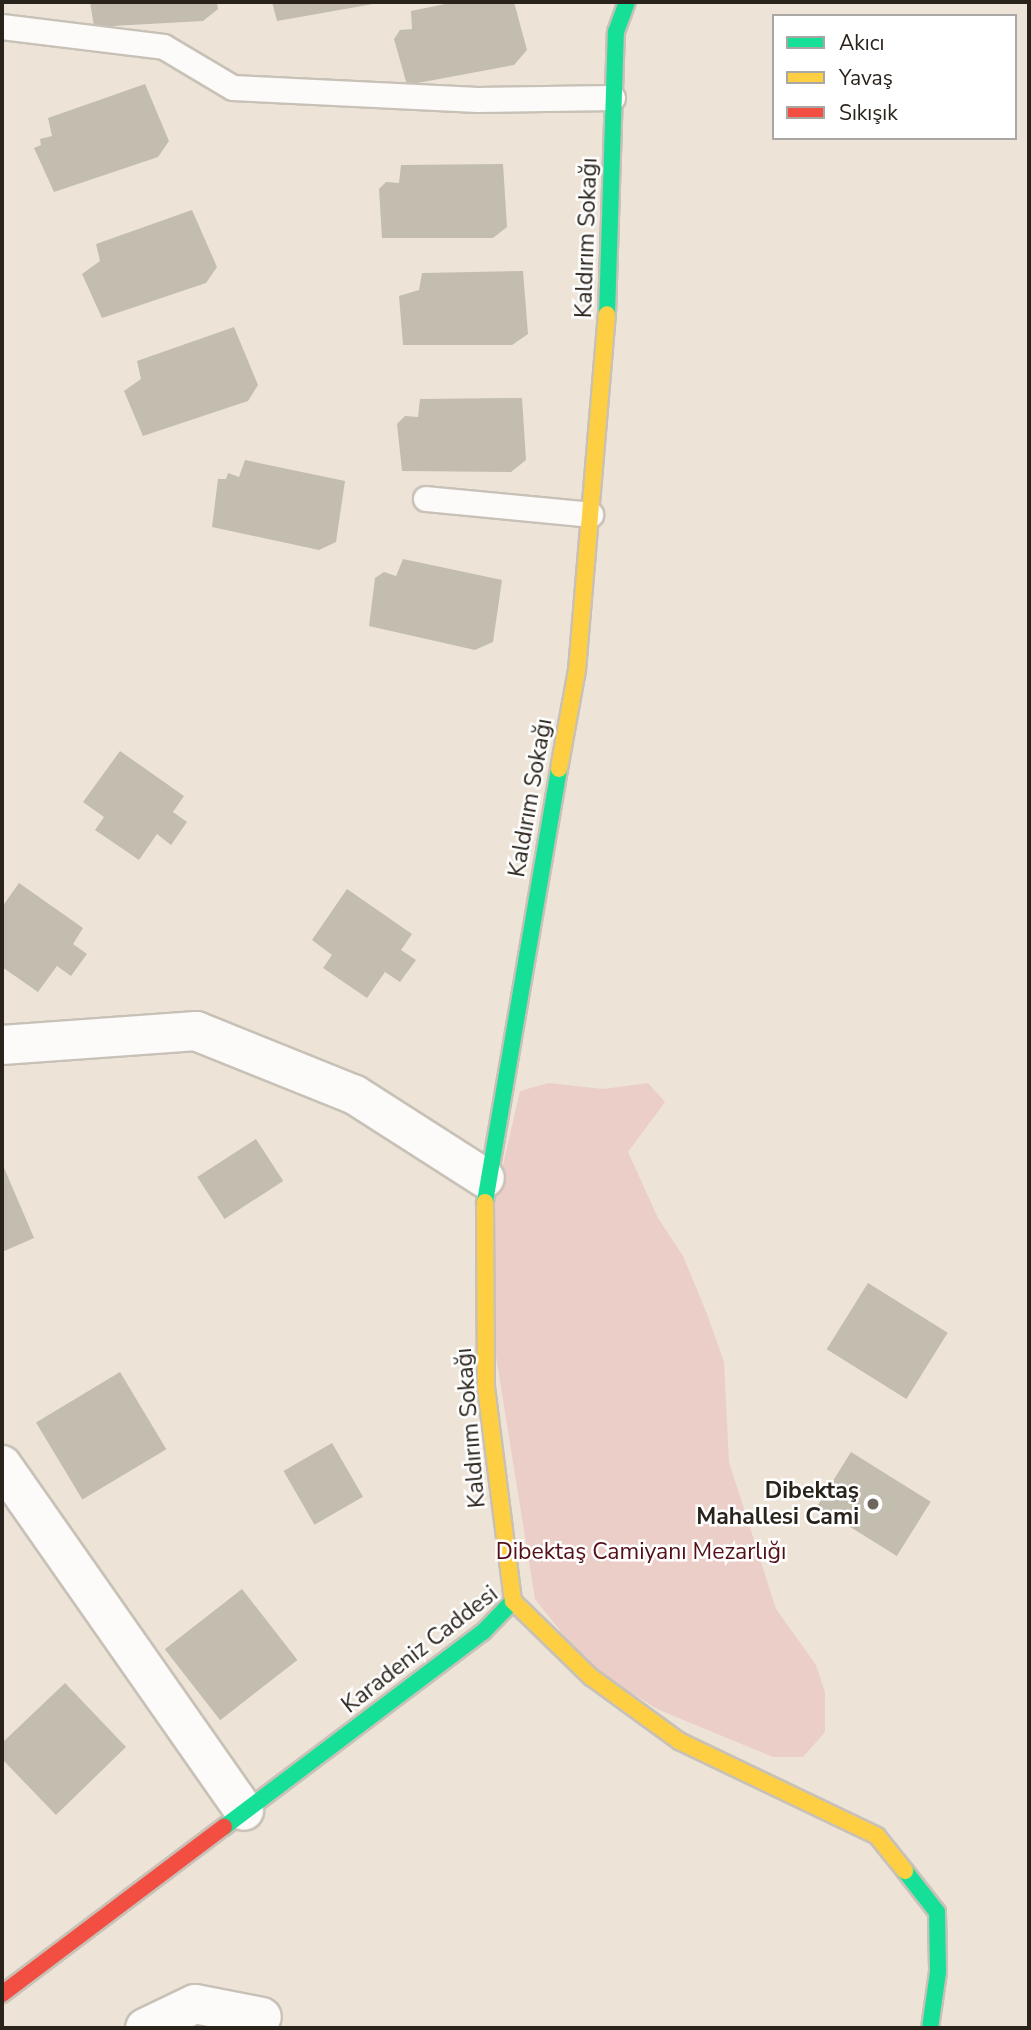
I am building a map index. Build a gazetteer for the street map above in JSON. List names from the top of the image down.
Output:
{
  "streets": {
    "street": ["Kaldırım Sokağı", "Karadeniz Caddesi"]
  },
  "crossings": [
    ["Kaldırım Sokağı", "Karadeniz Caddesi"]
  ],
  "parks": ["Dibektaş Camiyanı Mezarlığı"],
  "places": ["Dibektaş Mahallesi Cami"],
  "legend": ["Akıcı", "Yavaş", "Sıkışık"]
}
